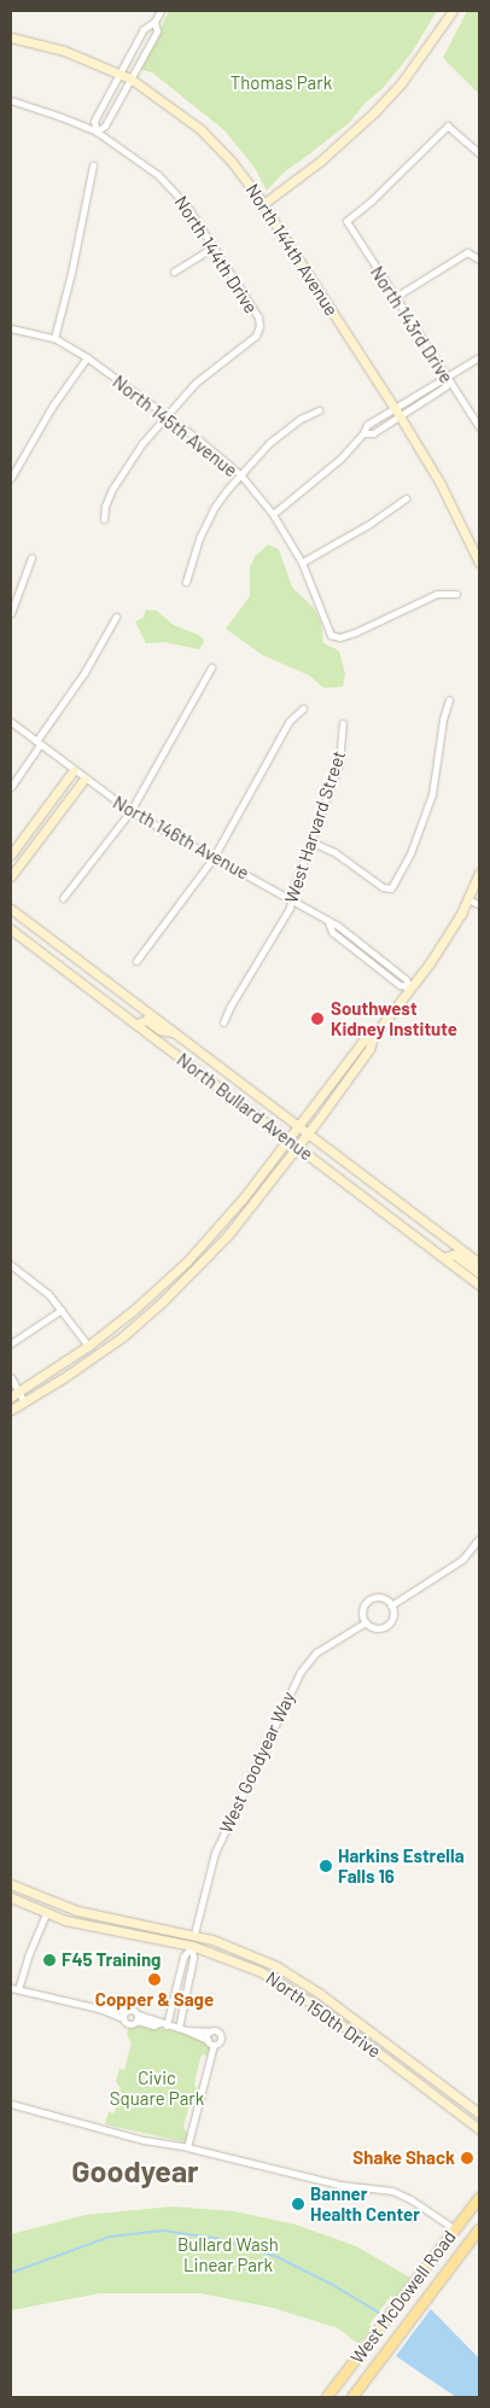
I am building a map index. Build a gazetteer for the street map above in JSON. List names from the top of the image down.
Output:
{
  "streets": {
    "main road": [
      "North 144th Avenue",
      "North Bullard Avenue",
      "North 150th Drive",
      "West McDowell Road"
    ],
    "street": [
      "North 144th Drive",
      "North 143rd Drive",
      "North 145th Avenue",
      "West Harvard Street",
      "North 146th Avenue",
      "West Goodyear Way"
    ]
  },
  "crossings": [
    ["North 144th Drive", "North 145th Avenue"],
    ["West Harvard Street", "North 146th Avenue"],
    ["West Goodyear Way", "North 150th Drive"]
  ],
  "districts": ["Goodyear"],
  "parks": ["Thomas Park", "Civic Square Park", "Bullard Wash Linear Park"],
  "places": [
    "Southwest Kidney Institute",
    "Harkins Estrella Falls 16",
    "F45 Training",
    "Copper & Sage",
    "Shake Shack",
    "Banner Health Center"
  ]
}
